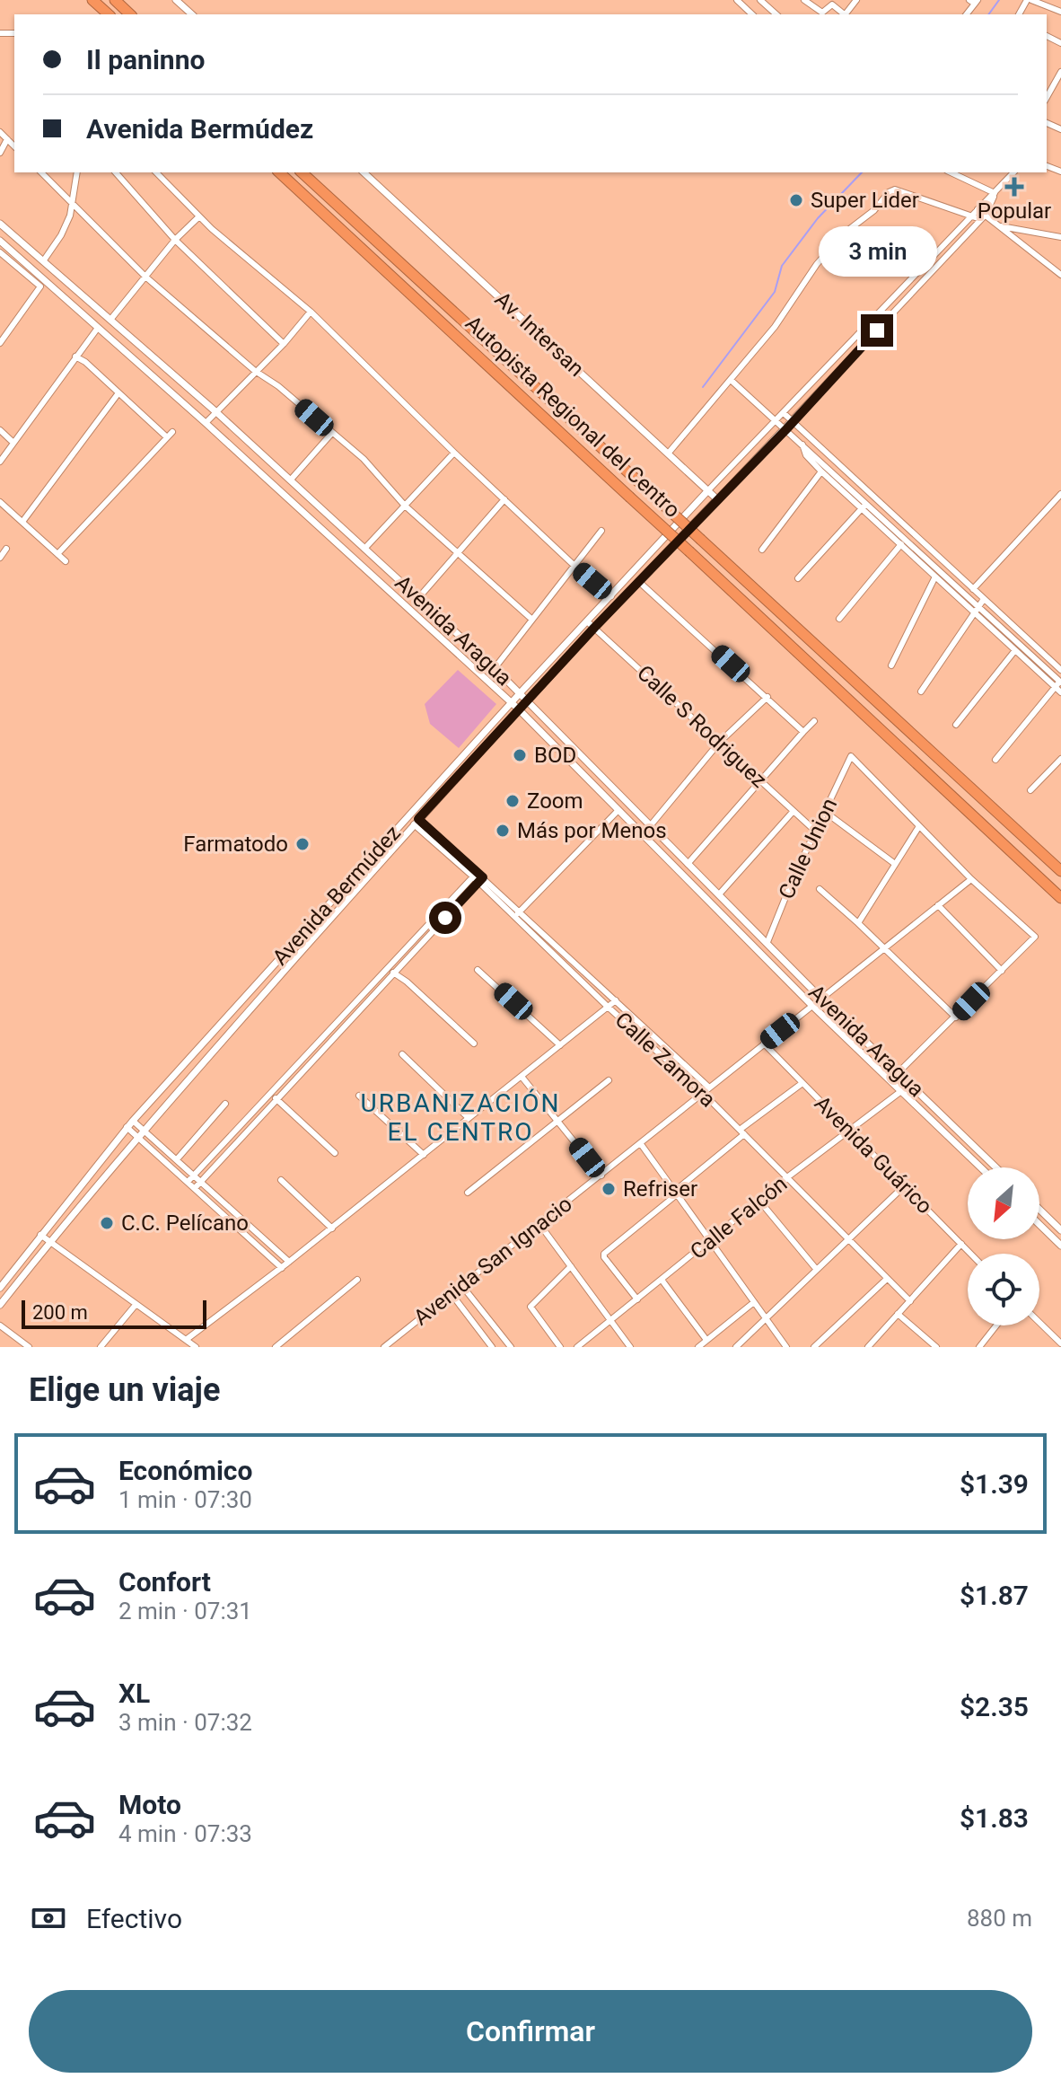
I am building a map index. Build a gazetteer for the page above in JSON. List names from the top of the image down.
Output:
{
  "streets": {
    "highway": ["Autopista Regional del Centro"],
    "street": [
      "Av. Intersan",
      "Avenida Aragua",
      "Calle S Rodriguez",
      "Calle Union",
      "Avenida Bermúdez",
      "Calle Zamora",
      "Avenida Guárico",
      "Calle Falcón",
      "Avenida San Ignacio"
    ]
  },
  "crossings": [
    ["Av. Intersan", "Avenida Bermúdez"],
    ["Avenida Aragua", "Calle Union"],
    ["Avenida Aragua", "Avenida Bermúdez"],
    ["Avenida Aragua", "Calle Falcón"],
    ["Avenida Aragua", "Avenida San Ignacio"],
    ["Calle S Rodriguez", "Calle Union"],
    ["Calle S Rodriguez", "Avenida Bermúdez"],
    ["Avenida Bermúdez", "Calle Zamora"],
    ["Calle Zamora", "Calle Falcón"],
    ["Calle Zamora", "Avenida San Ignacio"],
    ["Avenida Guárico", "Calle Falcón"],
    ["Avenida Guárico", "Avenida San Ignacio"]
  ],
  "districts": ["URBANIZACIÓN EL CENTRO"],
  "places": {
    "health": ["Popular"],
    "other": [
      "Super Lider",
      "BOD",
      "Zoom",
      "Más por Menos",
      "Farmatodo",
      "Refriser",
      "C.C. Pelícano"
    ]
  },
  "scale_bar": "200 m",
  "north": "bottom left",
  "page": {
    "banner": ["Il paninno", "Avenida Bermúdez"],
    "bubble": "3 min",
    "scale": "200 m",
    "heading": "Elige un viaje",
    "list": [
      {
        "name": "Económico",
        "note": "1 min · 07:30",
        "value": "$1.39"
      },
      {
        "name": "Confort",
        "note": "2 min · 07:31",
        "value": "$1.87"
      },
      {
        "name": "XL",
        "note": "3 min · 07:32",
        "value": "$2.35"
      },
      {
        "name": "Moto",
        "note": "4 min · 07:33",
        "value": "$1.83"
      }
    ],
    "pay": ["Efectivo", "880 m"],
    "buttons": "Confirmar"
  }
}
